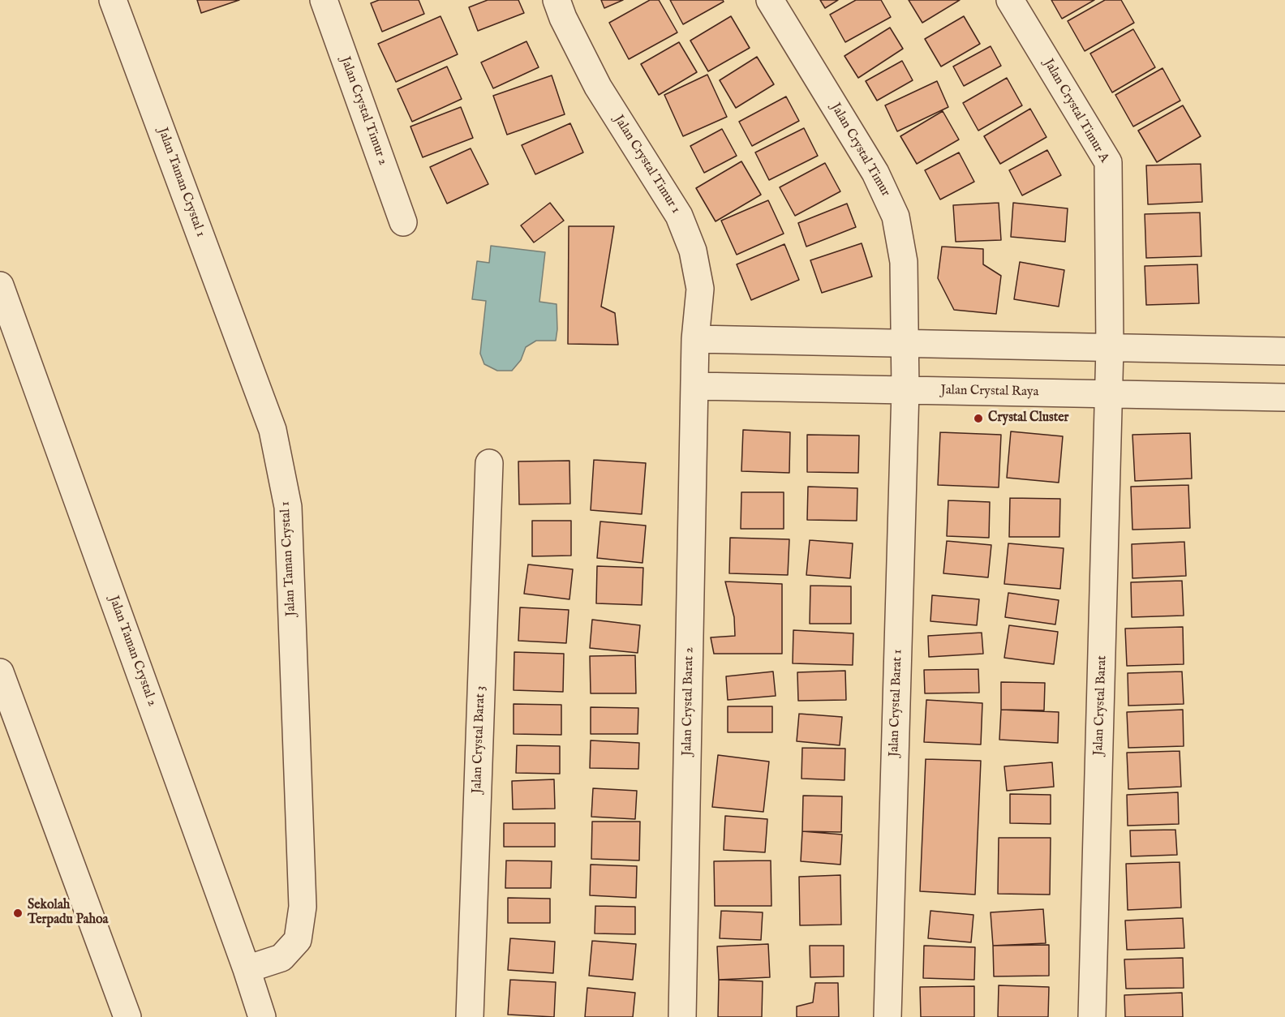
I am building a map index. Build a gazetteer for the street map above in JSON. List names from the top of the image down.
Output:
{
  "streets": {
    "street": [
      "Jalan Crystal Timur 2",
      "Jalan Crystal Timur A",
      "Jalan Crystal Timur",
      "Jalan Crystal Timur 1",
      "Jalan Taman Crystal 1",
      "Jalan Crystal Raya",
      "Jalan Taman Crystal 2",
      "Jalan Crystal Barat 2",
      "Jalan Crystal Barat 1",
      "Jalan Crystal Barat",
      "Jalan Crystal Barat 3"
    ]
  },
  "crossings": [
    ["Jalan Crystal Timur A", "Jalan Crystal Raya"],
    ["Jalan Crystal Timur A", "Jalan Crystal Barat"],
    ["Jalan Crystal Timur", "Jalan Crystal Raya"],
    ["Jalan Crystal Timur", "Jalan Crystal Barat 1"],
    ["Jalan Crystal Timur 1", "Jalan Crystal Raya"],
    ["Jalan Crystal Timur 1", "Jalan Crystal Barat 2"],
    ["Jalan Taman Crystal 1", "Jalan Taman Crystal 2"],
    ["Jalan Crystal Raya", "Jalan Crystal Barat 2"],
    ["Jalan Crystal Raya", "Jalan Crystal Barat 1"],
    ["Jalan Crystal Raya", "Jalan Crystal Barat"]
  ],
  "places": ["Crystal Cluster", "Sekolah Terpadu Pahoa"]
}
